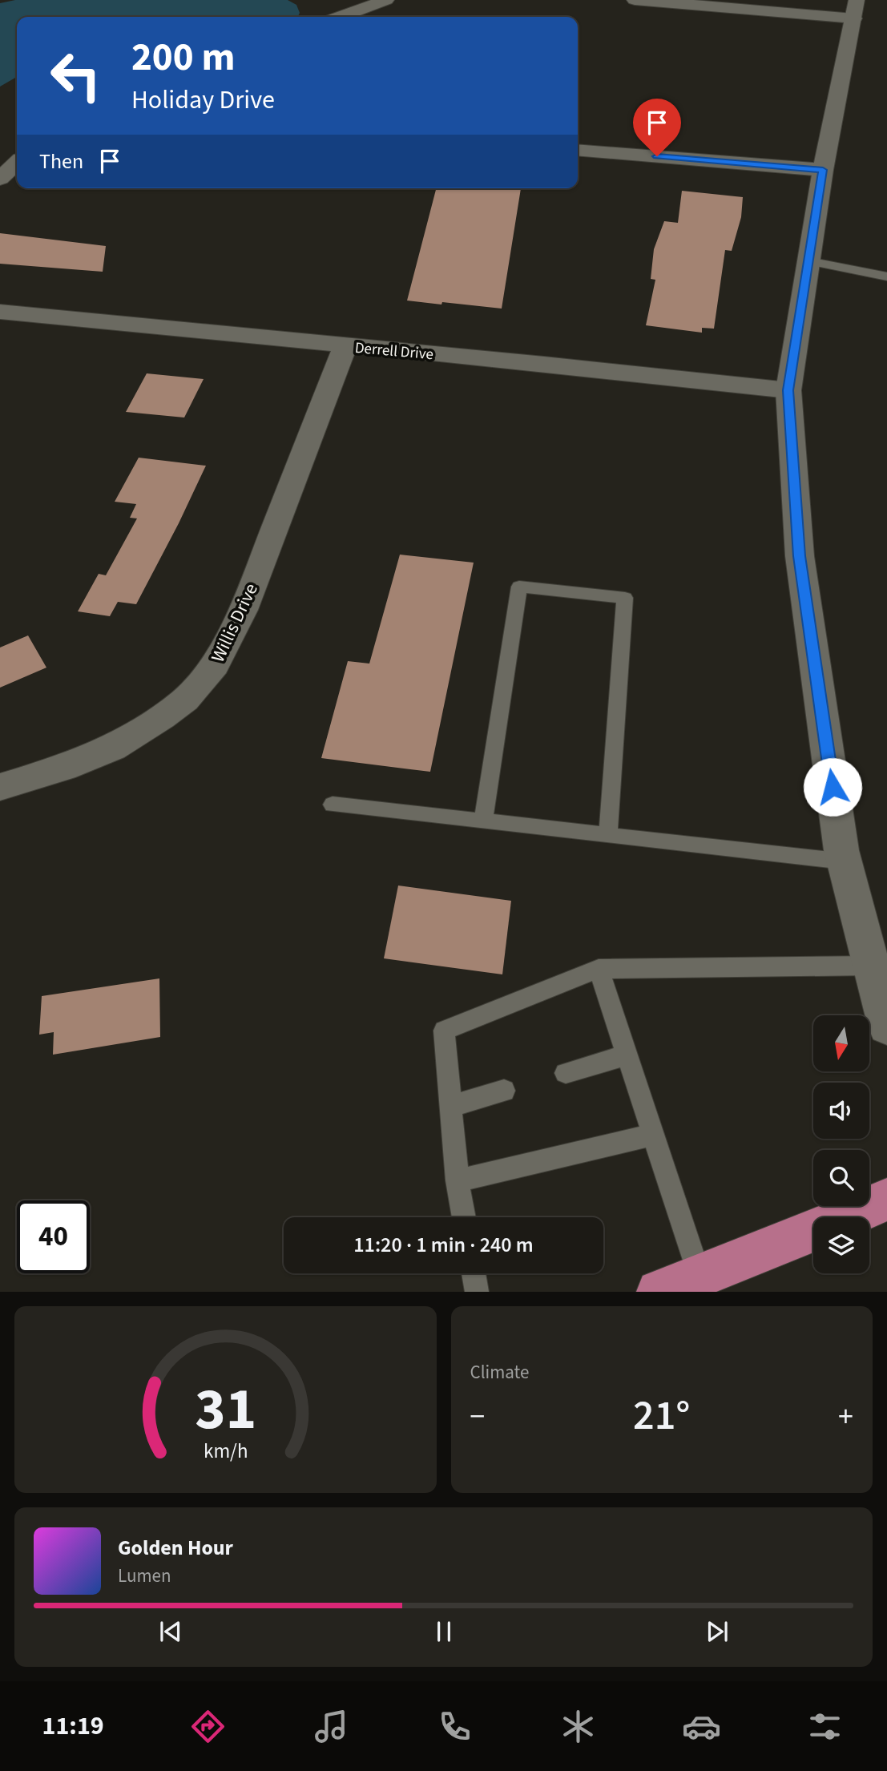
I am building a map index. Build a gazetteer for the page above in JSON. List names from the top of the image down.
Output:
{
  "streets": {
    "street": ["Derrell Drive", "Willis Drive"]
  },
  "crossings": [
    ["Derrell Drive", "Willis Drive"]
  ],
  "north": "bottom",
  "page": {
    "turn": ["200 m", "Holiday Drive"],
    "then": "Then",
    "limit": "40",
    "trip": "11:20 · 1 min · 240 m",
    "tile": "Climate",
    "heat": ["−", "21°", "+"],
    "song": ["Golden Hour", "Lumen"],
    "tabs": "11:19",
    "gauge": ["31", "km/h"]
  }
}
